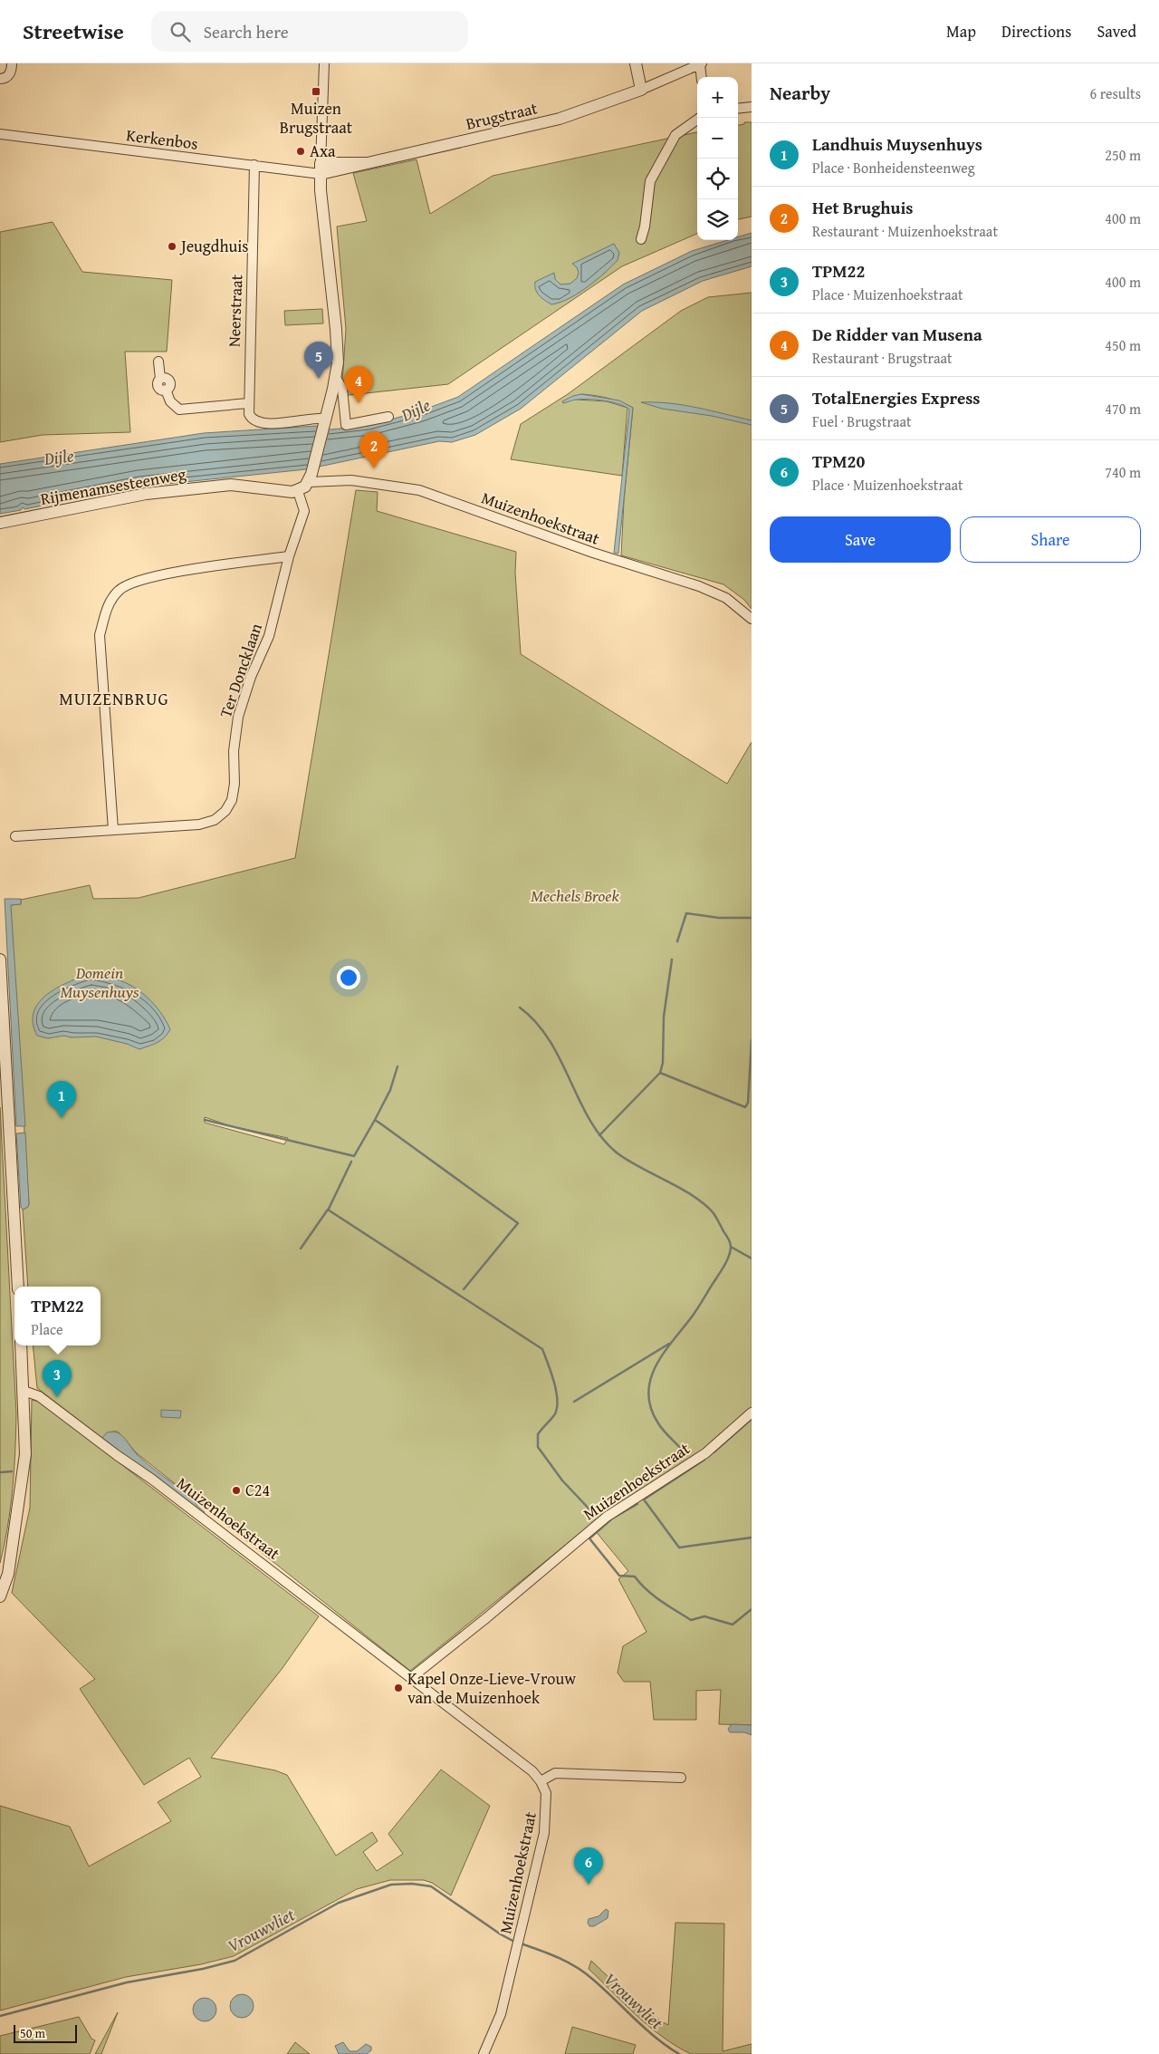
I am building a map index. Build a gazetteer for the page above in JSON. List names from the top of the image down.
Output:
{
  "streets": {
    "street": [
      "Brugstraat",
      "Kerkenbos",
      "Neerstraat",
      "Rijmenamsesteenweg",
      "Muizenhoekstraat",
      "Ter Doncklaan"
    ]
  },
  "crossings": [
    ["Brugstraat", "Kerkenbos"],
    ["Kerkenbos", "Neerstraat"],
    ["Rijmenamsesteenweg", "Ter Doncklaan"]
  ],
  "districts": ["MUIZENBRUG"],
  "water": ["Dijle", "Vrouwvliet"],
  "parks": ["Mechels Broek", "Domein Muysenhuys"],
  "places": {
    "transit": ["Muizen Brugstraat"],
    "other": [
      "Axa",
      "Jeugdhuis",
      "C24",
      "Kapel Onze-Lieve-Vrouw van de Muizenhoek"
    ]
  },
  "scale_bar": "50 m",
  "page": {
    "header": "Streetwise",
    "search": "Search here",
    "nav": ["Map", "Directions", "Saved"],
    "heading": ["Nearby", "6 results"],
    "map_buttons": ["+", "−"],
    "list": [
      {
        "mark": "1",
        "name": "Landhuis Muysenhuys",
        "note": "Place · Bonheidensteenweg",
        "value": "250 m"
      },
      {
        "mark": "2",
        "name": "Het Brughuis",
        "note": "Restaurant · Muizenhoekstraat",
        "value": "400 m"
      },
      {
        "mark": "3",
        "name": "TPM22",
        "note": "Place · Muizenhoekstraat",
        "value": "400 m"
      },
      {
        "mark": "4",
        "name": "De Ridder van Musena",
        "note": "Restaurant · Brugstraat",
        "value": "450 m"
      },
      {
        "mark": "5",
        "name": "TotalEnergies Express",
        "note": "Fuel · Brugstraat",
        "value": "470 m"
      },
      {
        "mark": "6",
        "name": "TPM20",
        "note": "Place · Muizenhoekstraat",
        "value": "740 m"
      }
    ],
    "pins": [
      "5",
      "4",
      "2",
      "1",
      "3",
      "6"
    ],
    "buttons": ["Save", "Share"],
    "popup": ["TPM22", "Place"],
    "scale": "50 m"
  }
}
